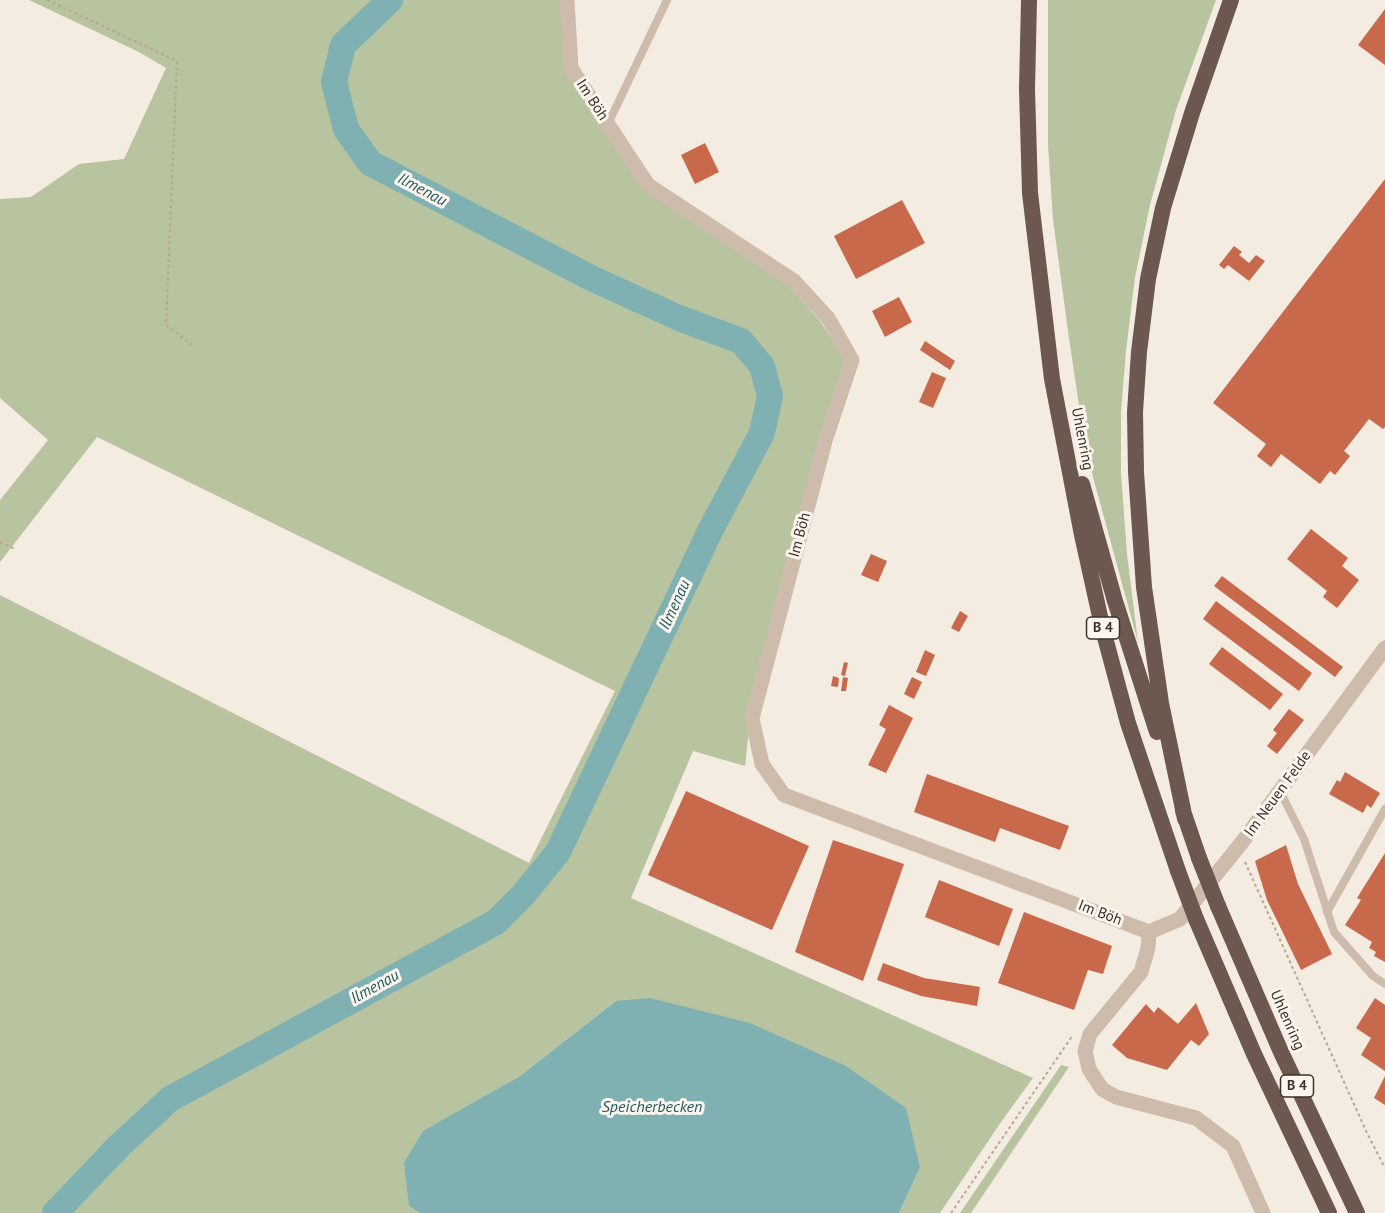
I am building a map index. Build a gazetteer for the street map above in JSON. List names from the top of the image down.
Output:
{
  "streets": {
    "highway": ["Uhlenring", "B 4"],
    "street": ["Im Böh", "Im Neuen Felde"]
  },
  "crossings": [
    ["Im Böh", "Im Neuen Felde"],
    ["Uhlenring", "B 4"]
  ],
  "water": ["Ilmenau", "Speicherbecken"]
}
